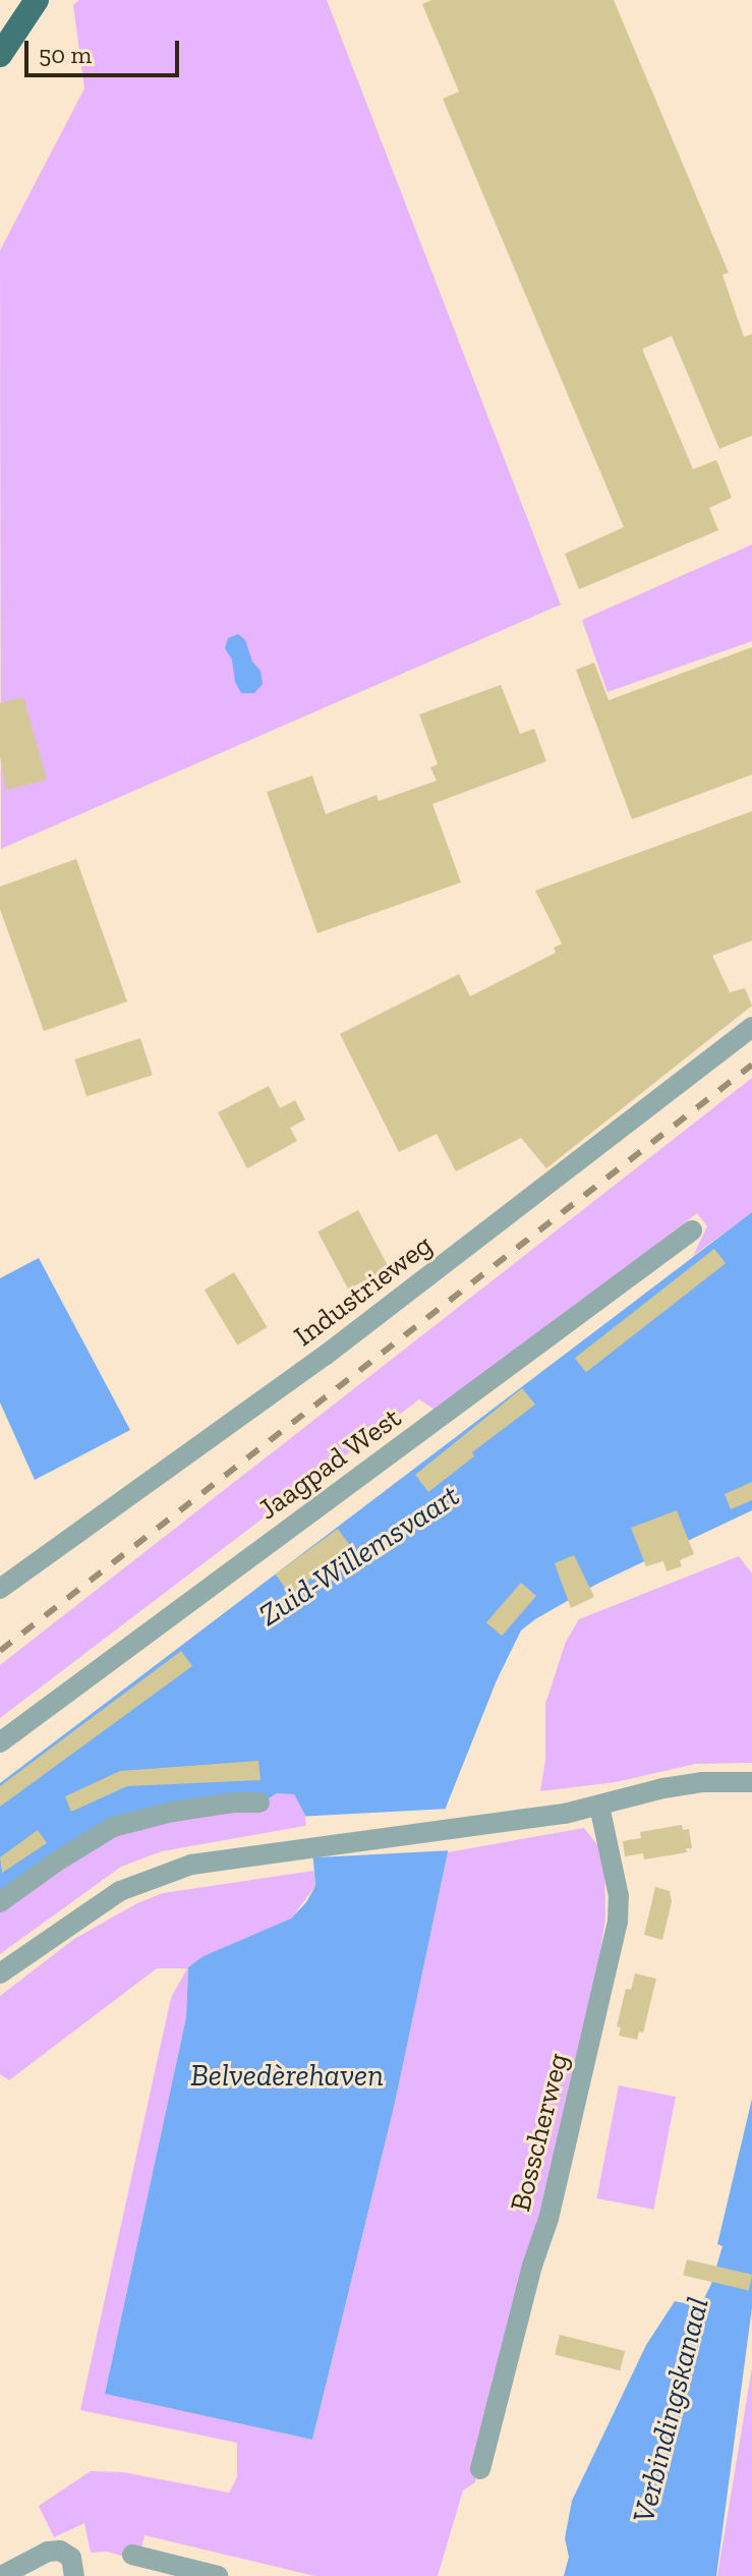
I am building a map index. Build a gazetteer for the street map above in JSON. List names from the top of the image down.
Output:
{
  "streets": {
    "street": ["Industrieweg", "Jaagpad West", "Bosscherweg"]
  },
  "water": ["Zuid-Willemsvaart", "Belvedèrehaven", "Verbindingskanaal"],
  "scale_bar": "50 m"
}
